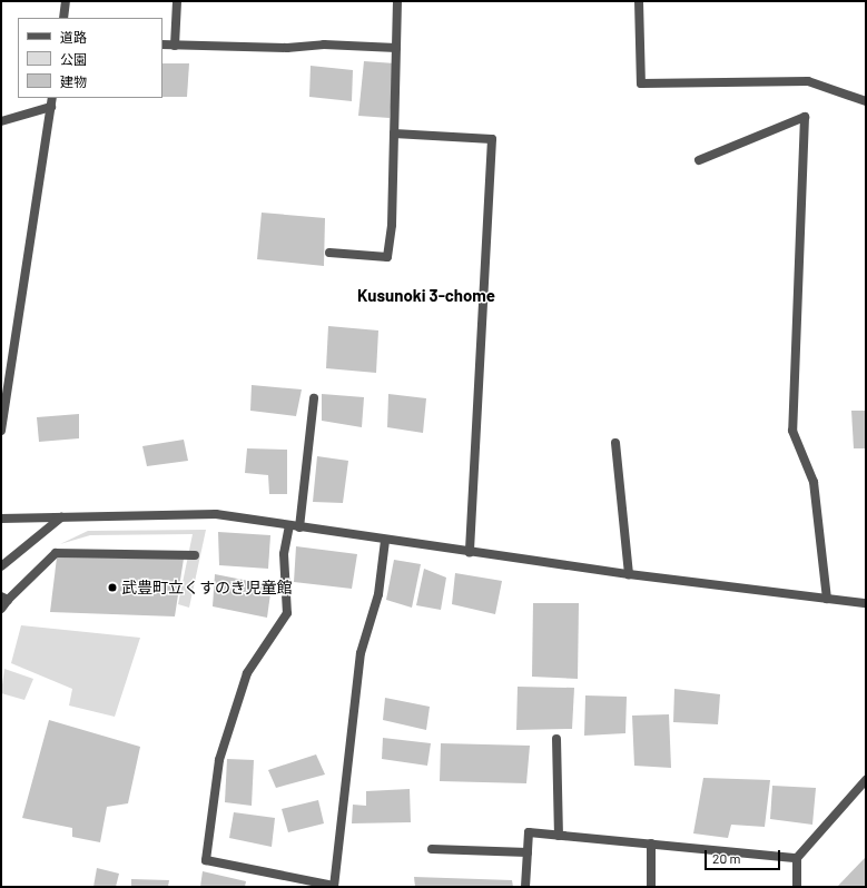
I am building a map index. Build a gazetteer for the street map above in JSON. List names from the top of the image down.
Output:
{
  "districts": ["Kusunoki 3-chome"],
  "places": ["武豊町立くすのき児童館"],
  "legend": ["道路", "公園", "建物"],
  "scale_bar": "20 m"
}
